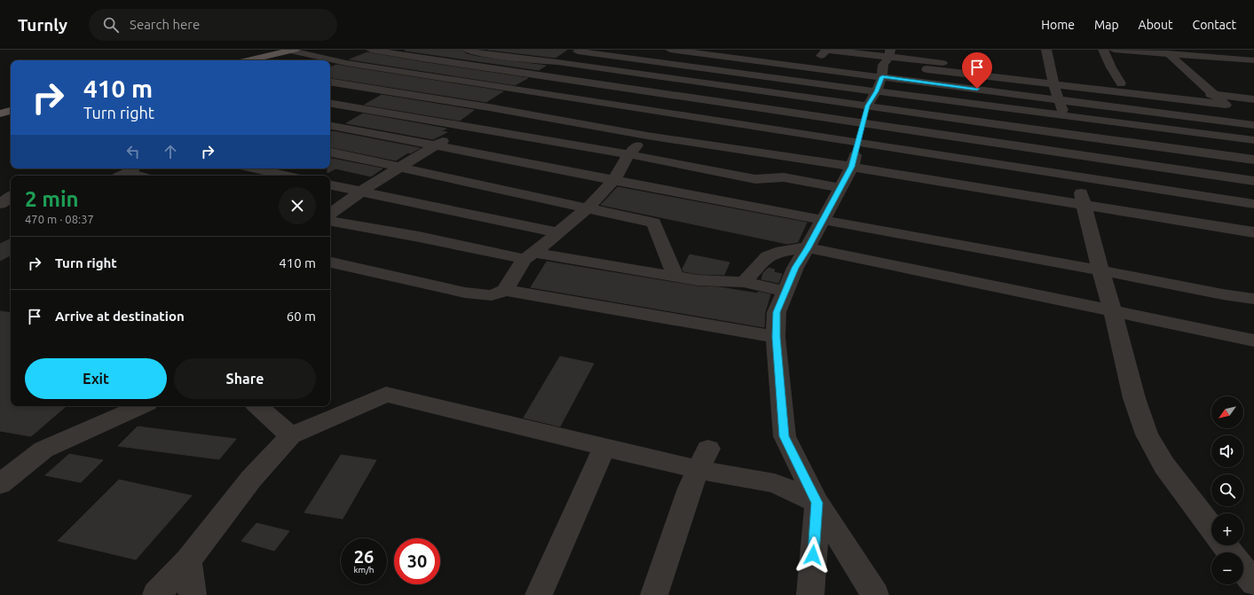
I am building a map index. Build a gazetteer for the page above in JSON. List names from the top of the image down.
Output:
{
  "north": "bottom left",
  "page": {
    "header": "Turnly",
    "search": "Search here",
    "nav": [
      "Home",
      "Map",
      "About",
      "Contact"
    ],
    "turn": ["410 m", "Turn right"],
    "heading": ["2 min", "470 m · 08:37"],
    "list": [
      {
        "name": "Turn right",
        "value": "410 m"
      },
      {
        "name": "Arrive at destination",
        "value": "60 m"
      }
    ],
    "buttons": ["Exit", "Share"],
    "map_buttons": ["+", "−"],
    "speed": "26 km/h",
    "limit": "30"
  }
}
